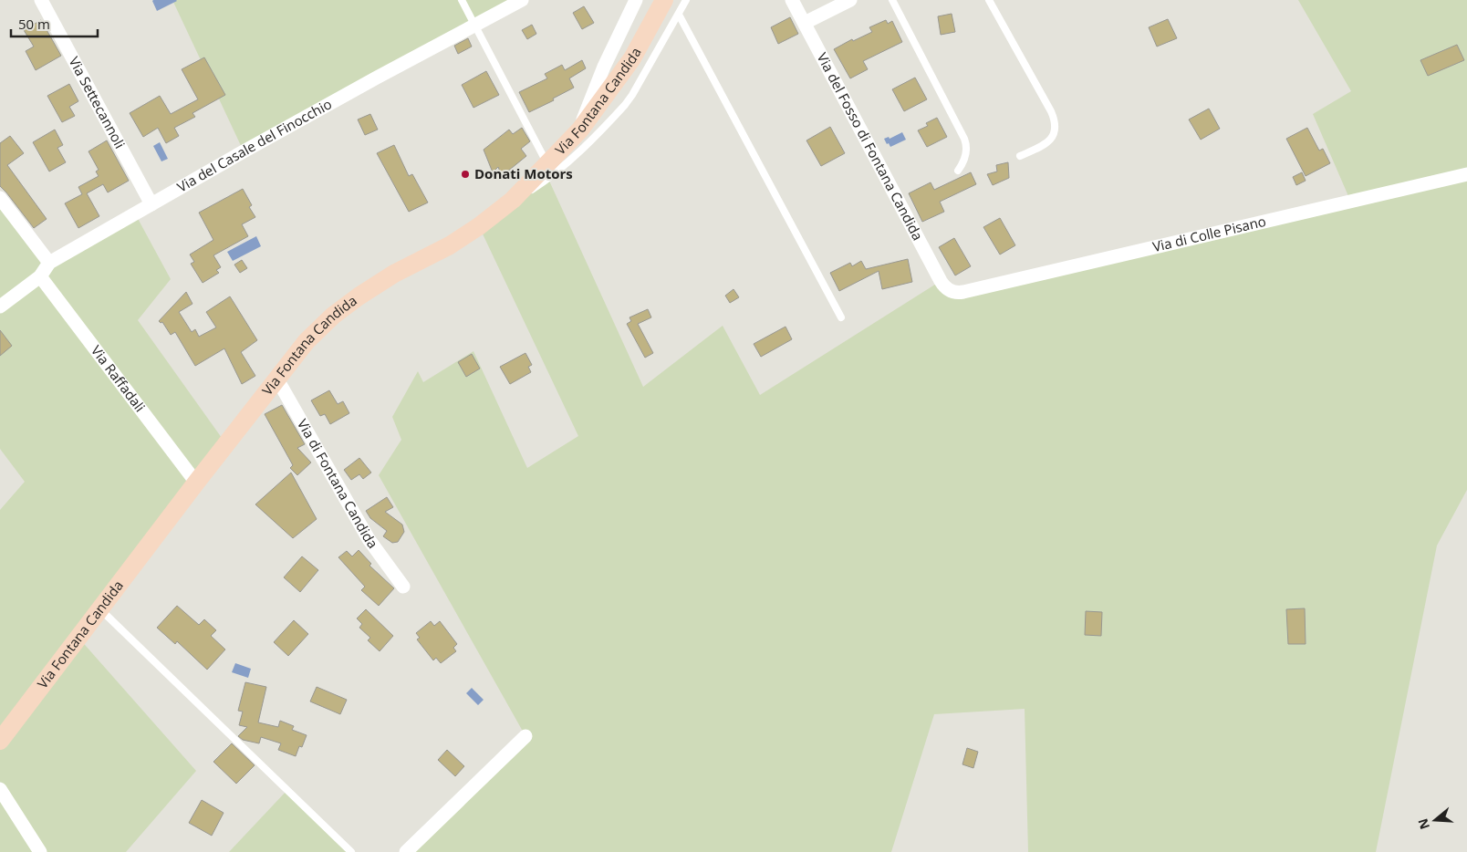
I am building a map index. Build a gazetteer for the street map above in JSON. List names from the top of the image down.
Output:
{
  "streets": {
    "main road": ["Via Fontana Candida"],
    "street": [
      "Via Settecannoli",
      "Via del Casale del Finocchio",
      "Via del Fosso di Fontana Candida",
      "Via di Colle Pisano",
      "Via Raffadali",
      "Via di Fontana Candida"
    ]
  },
  "crossings": [
    ["Via Fontana Candida", "Via Raffadali"],
    ["Via Fontana Candida", "Via di Fontana Candida"],
    ["Via Settecannoli", "Via del Casale del Finocchio"],
    ["Via del Casale del Finocchio", "Via Raffadali"],
    ["Via del Fosso di Fontana Candida", "Via di Colle Pisano"]
  ],
  "places": ["Donati Motors"],
  "scale_bar": "50 m",
  "north": "left"
}
